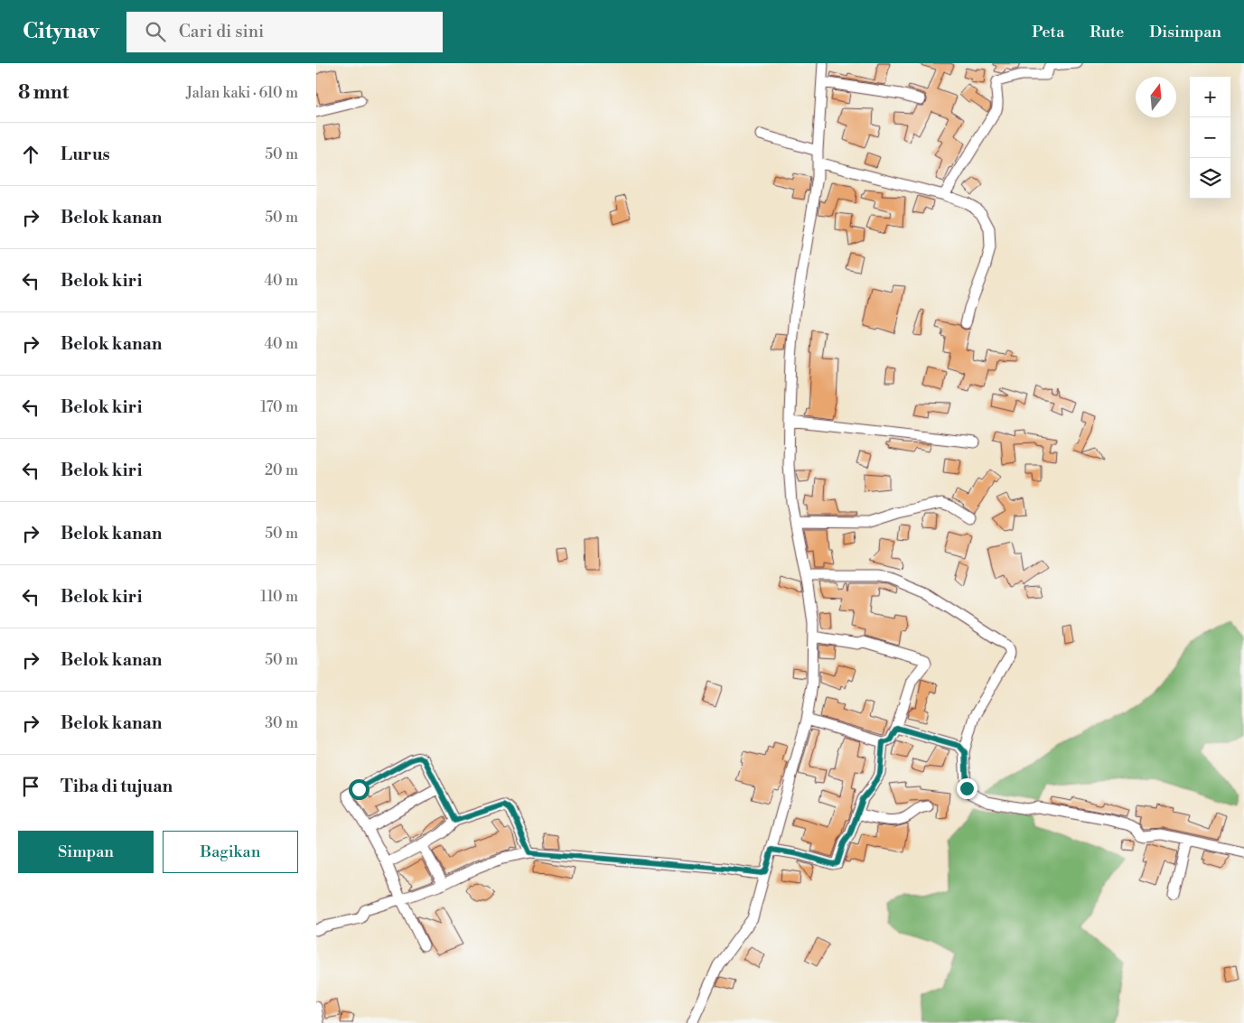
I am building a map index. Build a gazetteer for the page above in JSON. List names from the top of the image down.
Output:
{
  "north": "top",
  "page": {
    "header": "Citynav",
    "search": "Cari di sini",
    "nav": ["Peta", "Rute", "Disimpan"],
    "heading": ["8 mnt", "Jalan kaki · 610 m"],
    "map_buttons": ["+", "−"],
    "list": [
      ["Lurus", "50 m"],
      ["Belok kanan", "50 m"],
      ["Belok kiri", "40 m"],
      ["Belok kanan", "40 m"],
      ["Belok kiri", "170 m"],
      ["Belok kiri", "20 m"],
      ["Belok kanan", "50 m"],
      ["Belok kiri", "110 m"],
      ["Belok kanan", "50 m"],
      ["Belok kanan", "30 m"],
      "Tiba di tujuan"
    ],
    "buttons": ["Simpan", "Bagikan"]
  }
}
